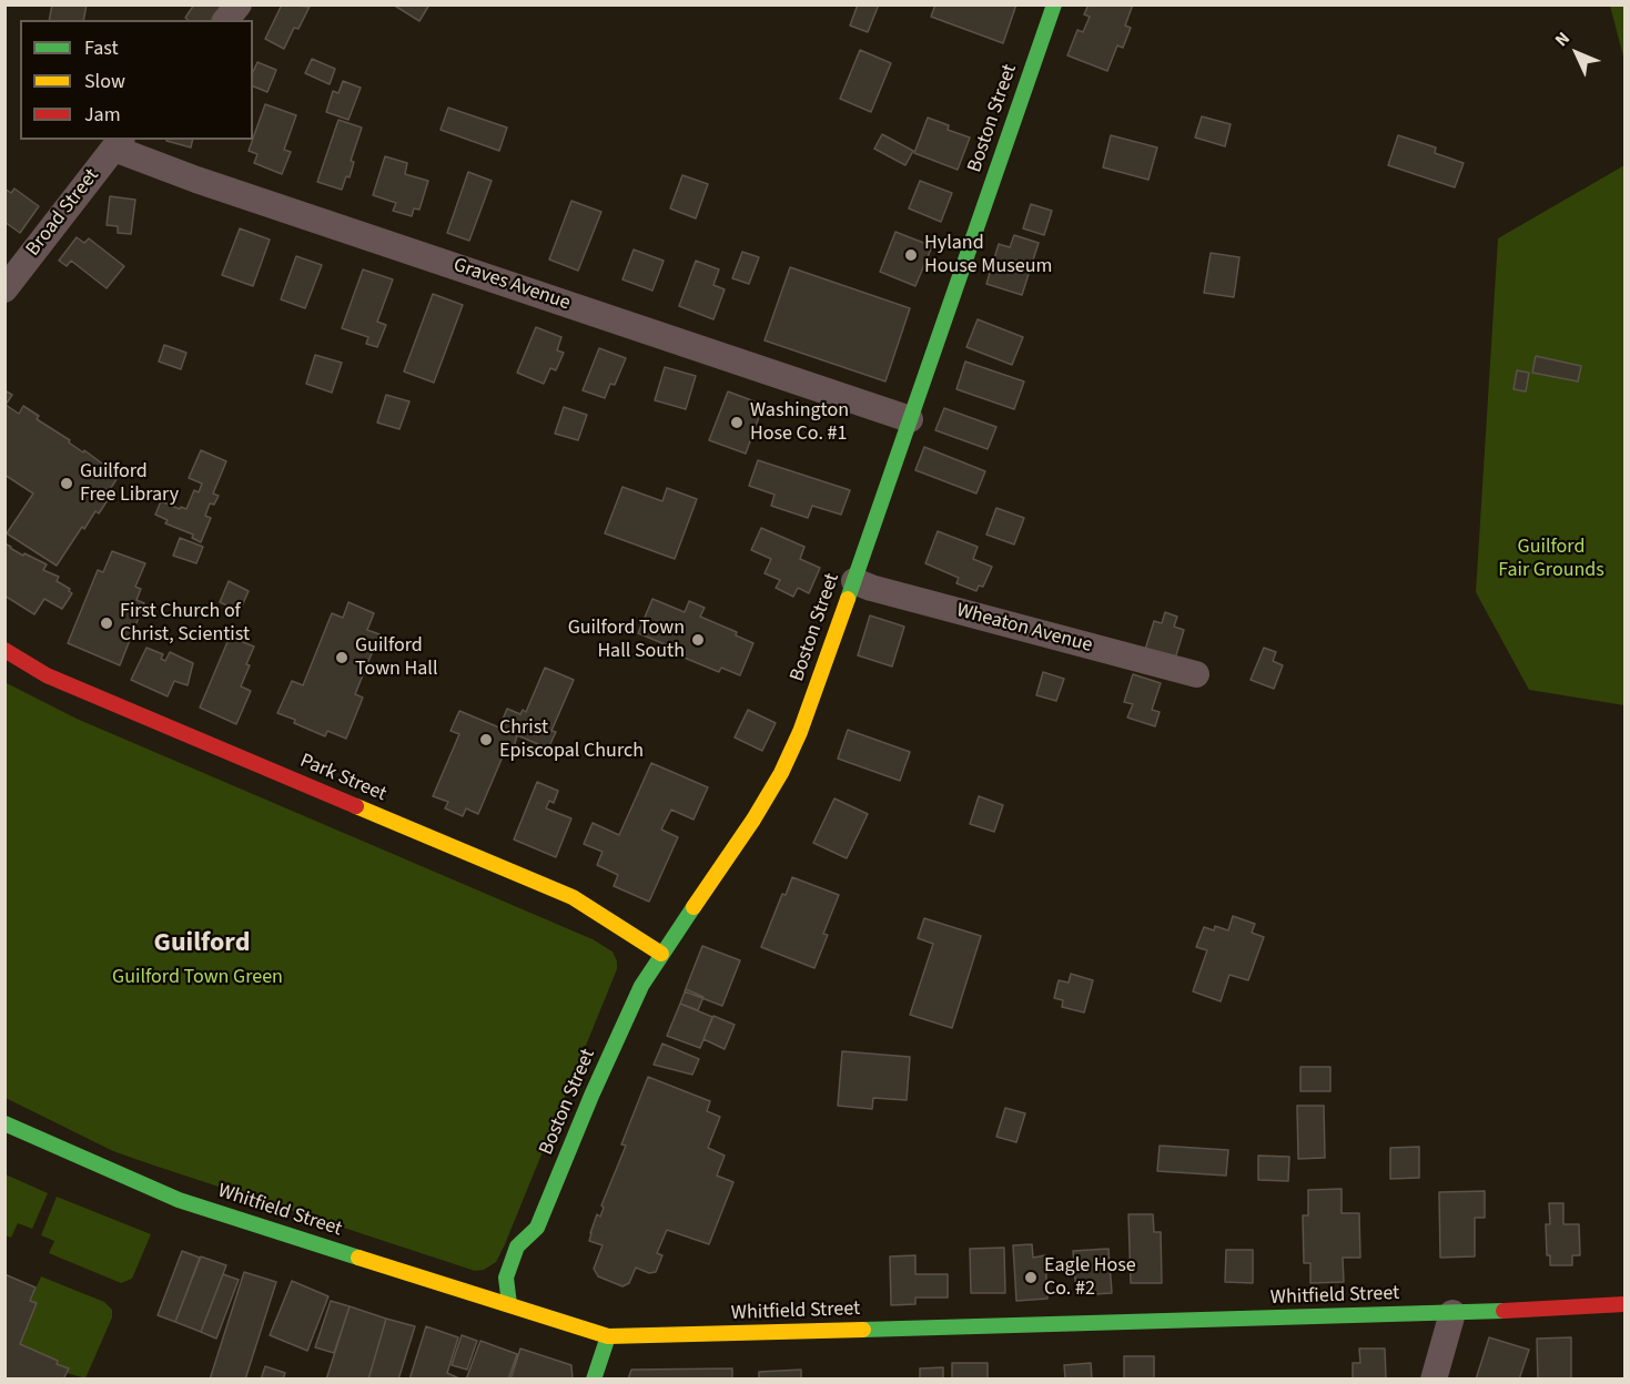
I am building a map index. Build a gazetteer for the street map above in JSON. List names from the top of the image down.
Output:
{
  "streets": {
    "main road": ["Boston Street", "Park Street", "Whitfield Street"],
    "street": ["Broad Street", "Graves Avenue", "Wheaton Avenue"]
  },
  "crossings": [
    ["Boston Street", "Graves Avenue"],
    ["Boston Street", "Wheaton Avenue"],
    ["Boston Street", "Park Street"],
    ["Boston Street", "Whitfield Street"],
    ["Broad Street", "Graves Avenue"]
  ],
  "districts": ["Guilford"],
  "parks": ["Guilford Fair Grounds", "Guilford Town Green"],
  "places": [
    "Hyland House Museum",
    "Washington Hose Co. #1",
    "Guilford Free Library",
    "First Church of Christ, Scientist",
    "Guilford Town Hall South",
    "Guilford Town Hall",
    "Christ Episcopal Church",
    "Eagle Hose Co. #2"
  ],
  "legend": ["Fast", "Slow", "Jam"],
  "north": "top left"
}
